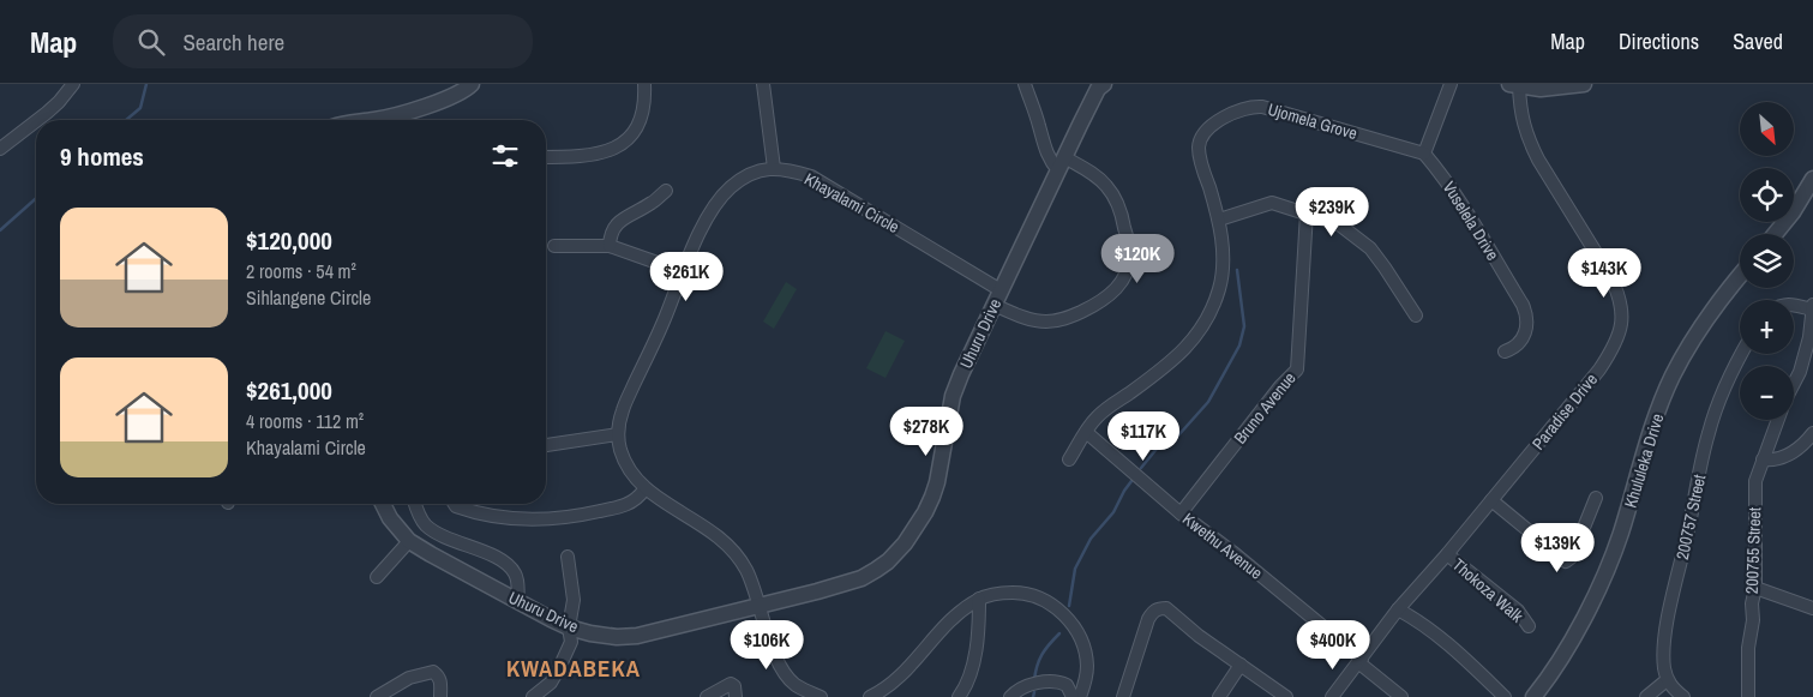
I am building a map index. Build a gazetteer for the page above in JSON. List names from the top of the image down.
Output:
{
  "streets": {
    "street": [
      "Ujomela Grove",
      "Khayalami Circle",
      "Vuselela Drive",
      "Uhuru Drive",
      "Bruno Avenue",
      "Paradise Drive",
      "Khululeka Drive",
      "200757 Street",
      "Kwethu Avenue",
      "200755 Street",
      "Thokoza Walk"
    ]
  },
  "crossings": [
    ["Ujomela Grove", "Vuselela Drive"],
    ["Ujomela Grove", "Kwethu Avenue"],
    ["Khayalami Circle", "Uhuru Drive"],
    ["Bruno Avenue", "Kwethu Avenue"],
    ["Paradise Drive", "Kwethu Avenue"],
    ["Paradise Drive", "Thokoza Walk"]
  ],
  "districts": ["KWADABEKA"],
  "north": "bottom right",
  "page": {
    "header": "Map",
    "search": "Search here",
    "nav": ["Map", "Directions", "Saved"],
    "map_buttons": ["+", "−"],
    "heading": "9 homes",
    "price": [
      "$239K",
      "$120K",
      "$143K",
      "$261K",
      "$278K",
      "$117K",
      "$139K",
      "$106K",
      "$400K"
    ],
    "list": [
      {
        "name": "$120,000",
        "note": "2 rooms · 54 m² · Sihlangene Circle"
      },
      {
        "name": "$261,000",
        "note": "4 rooms · 112 m² · Khayalami Circle"
      }
    ]
  }
}
